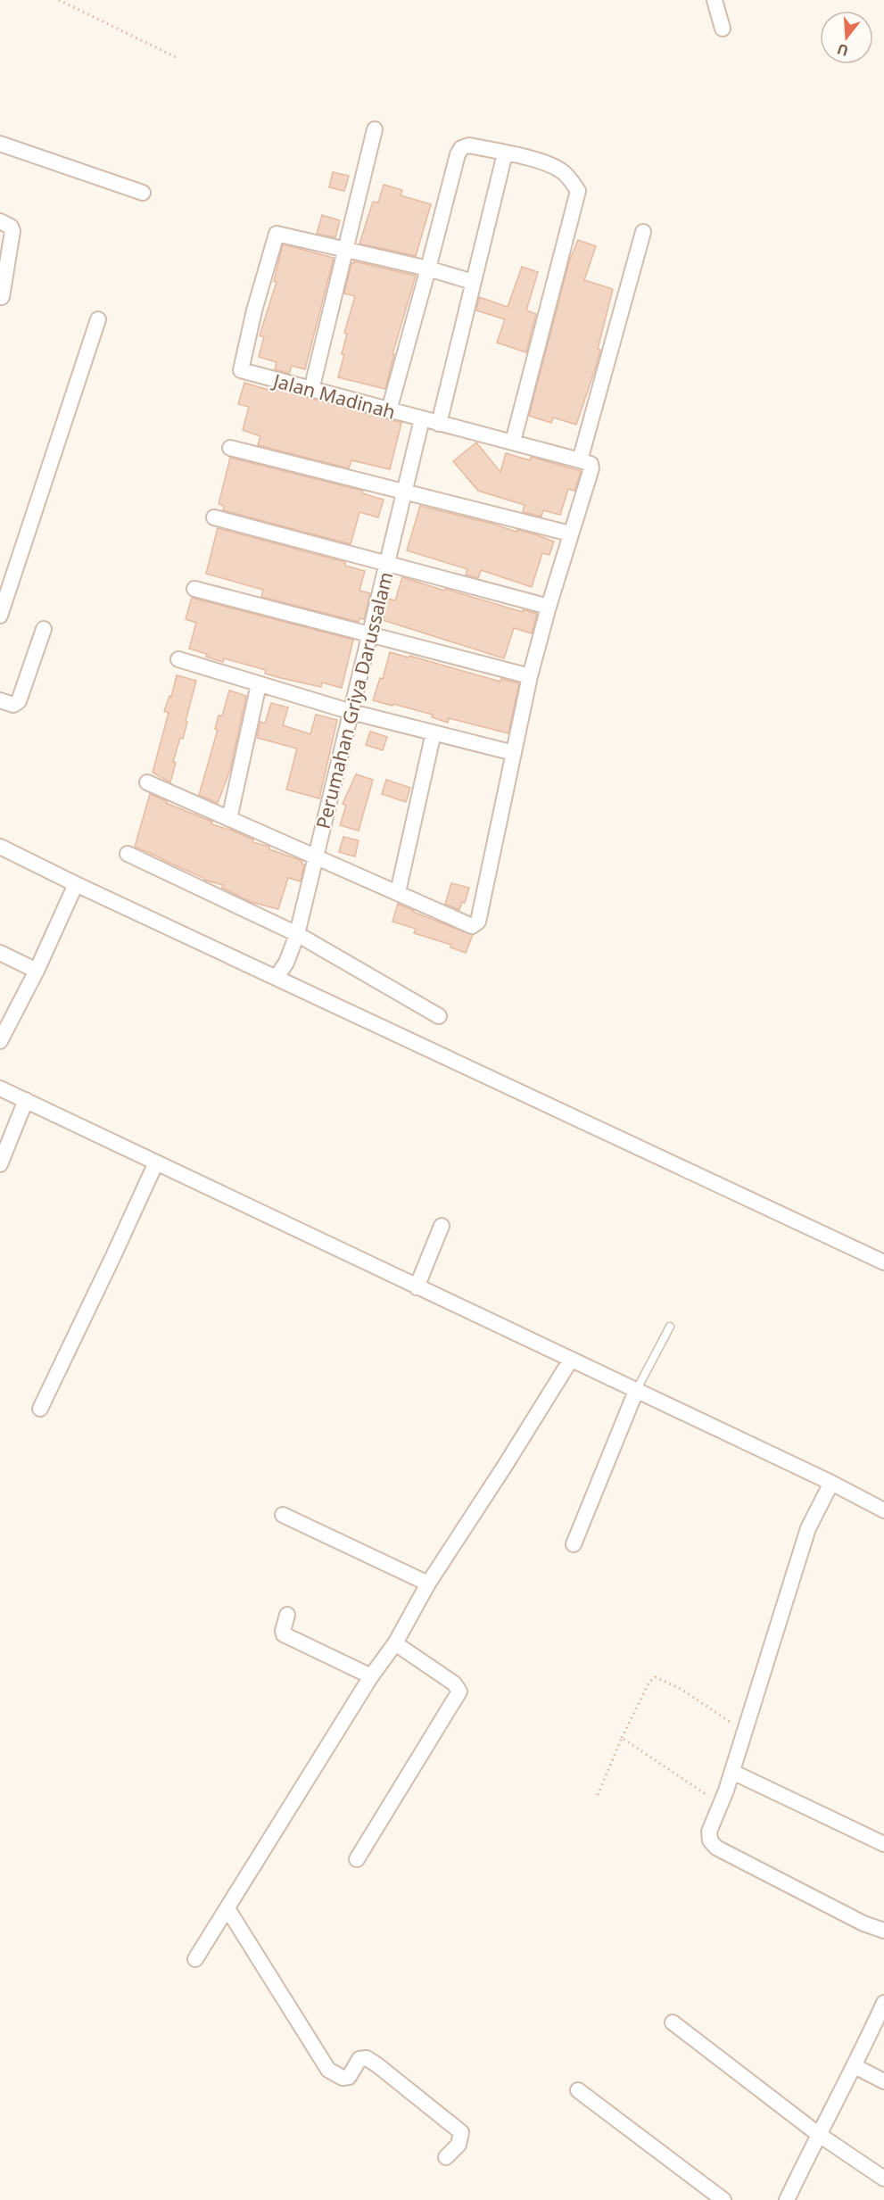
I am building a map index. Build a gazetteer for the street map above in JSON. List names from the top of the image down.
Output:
{
  "streets": {
    "street": ["Jalan Madinah", "Perumahan Griya Darussalam"]
  },
  "crossings": [
    ["Jalan Madinah", "Perumahan Griya Darussalam"]
  ],
  "north": "bottom"
}
